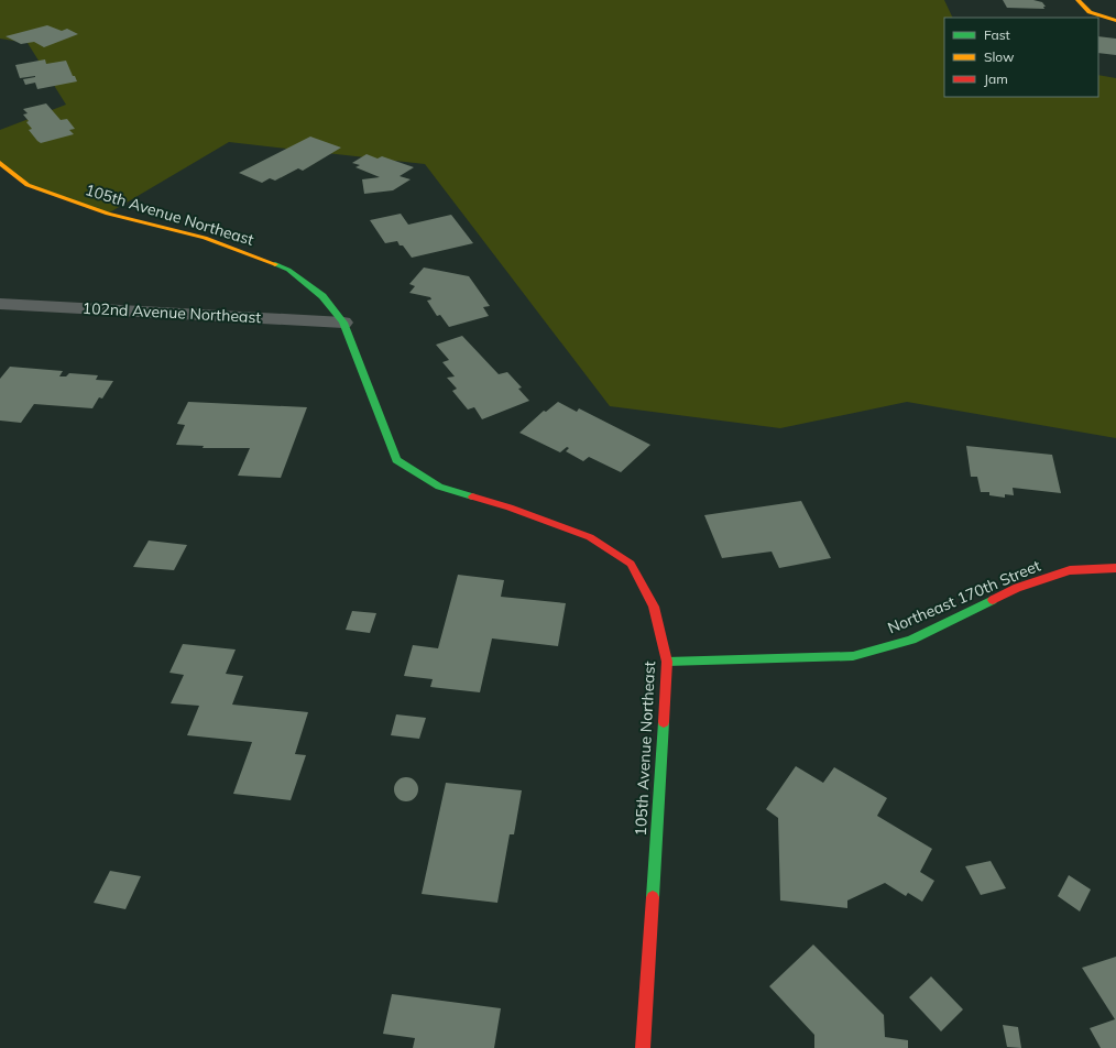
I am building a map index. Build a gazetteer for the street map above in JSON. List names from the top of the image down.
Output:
{
  "streets": {
    "street": ["105th Avenue Northeast", "102nd Avenue Northeast", "Northeast 170th Street"]
  },
  "crossings": [
    ["105th Avenue Northeast", "102nd Avenue Northeast"],
    ["105th Avenue Northeast", "Northeast 170th Street"]
  ],
  "legend": ["Fast", "Slow", "Jam"]
}
